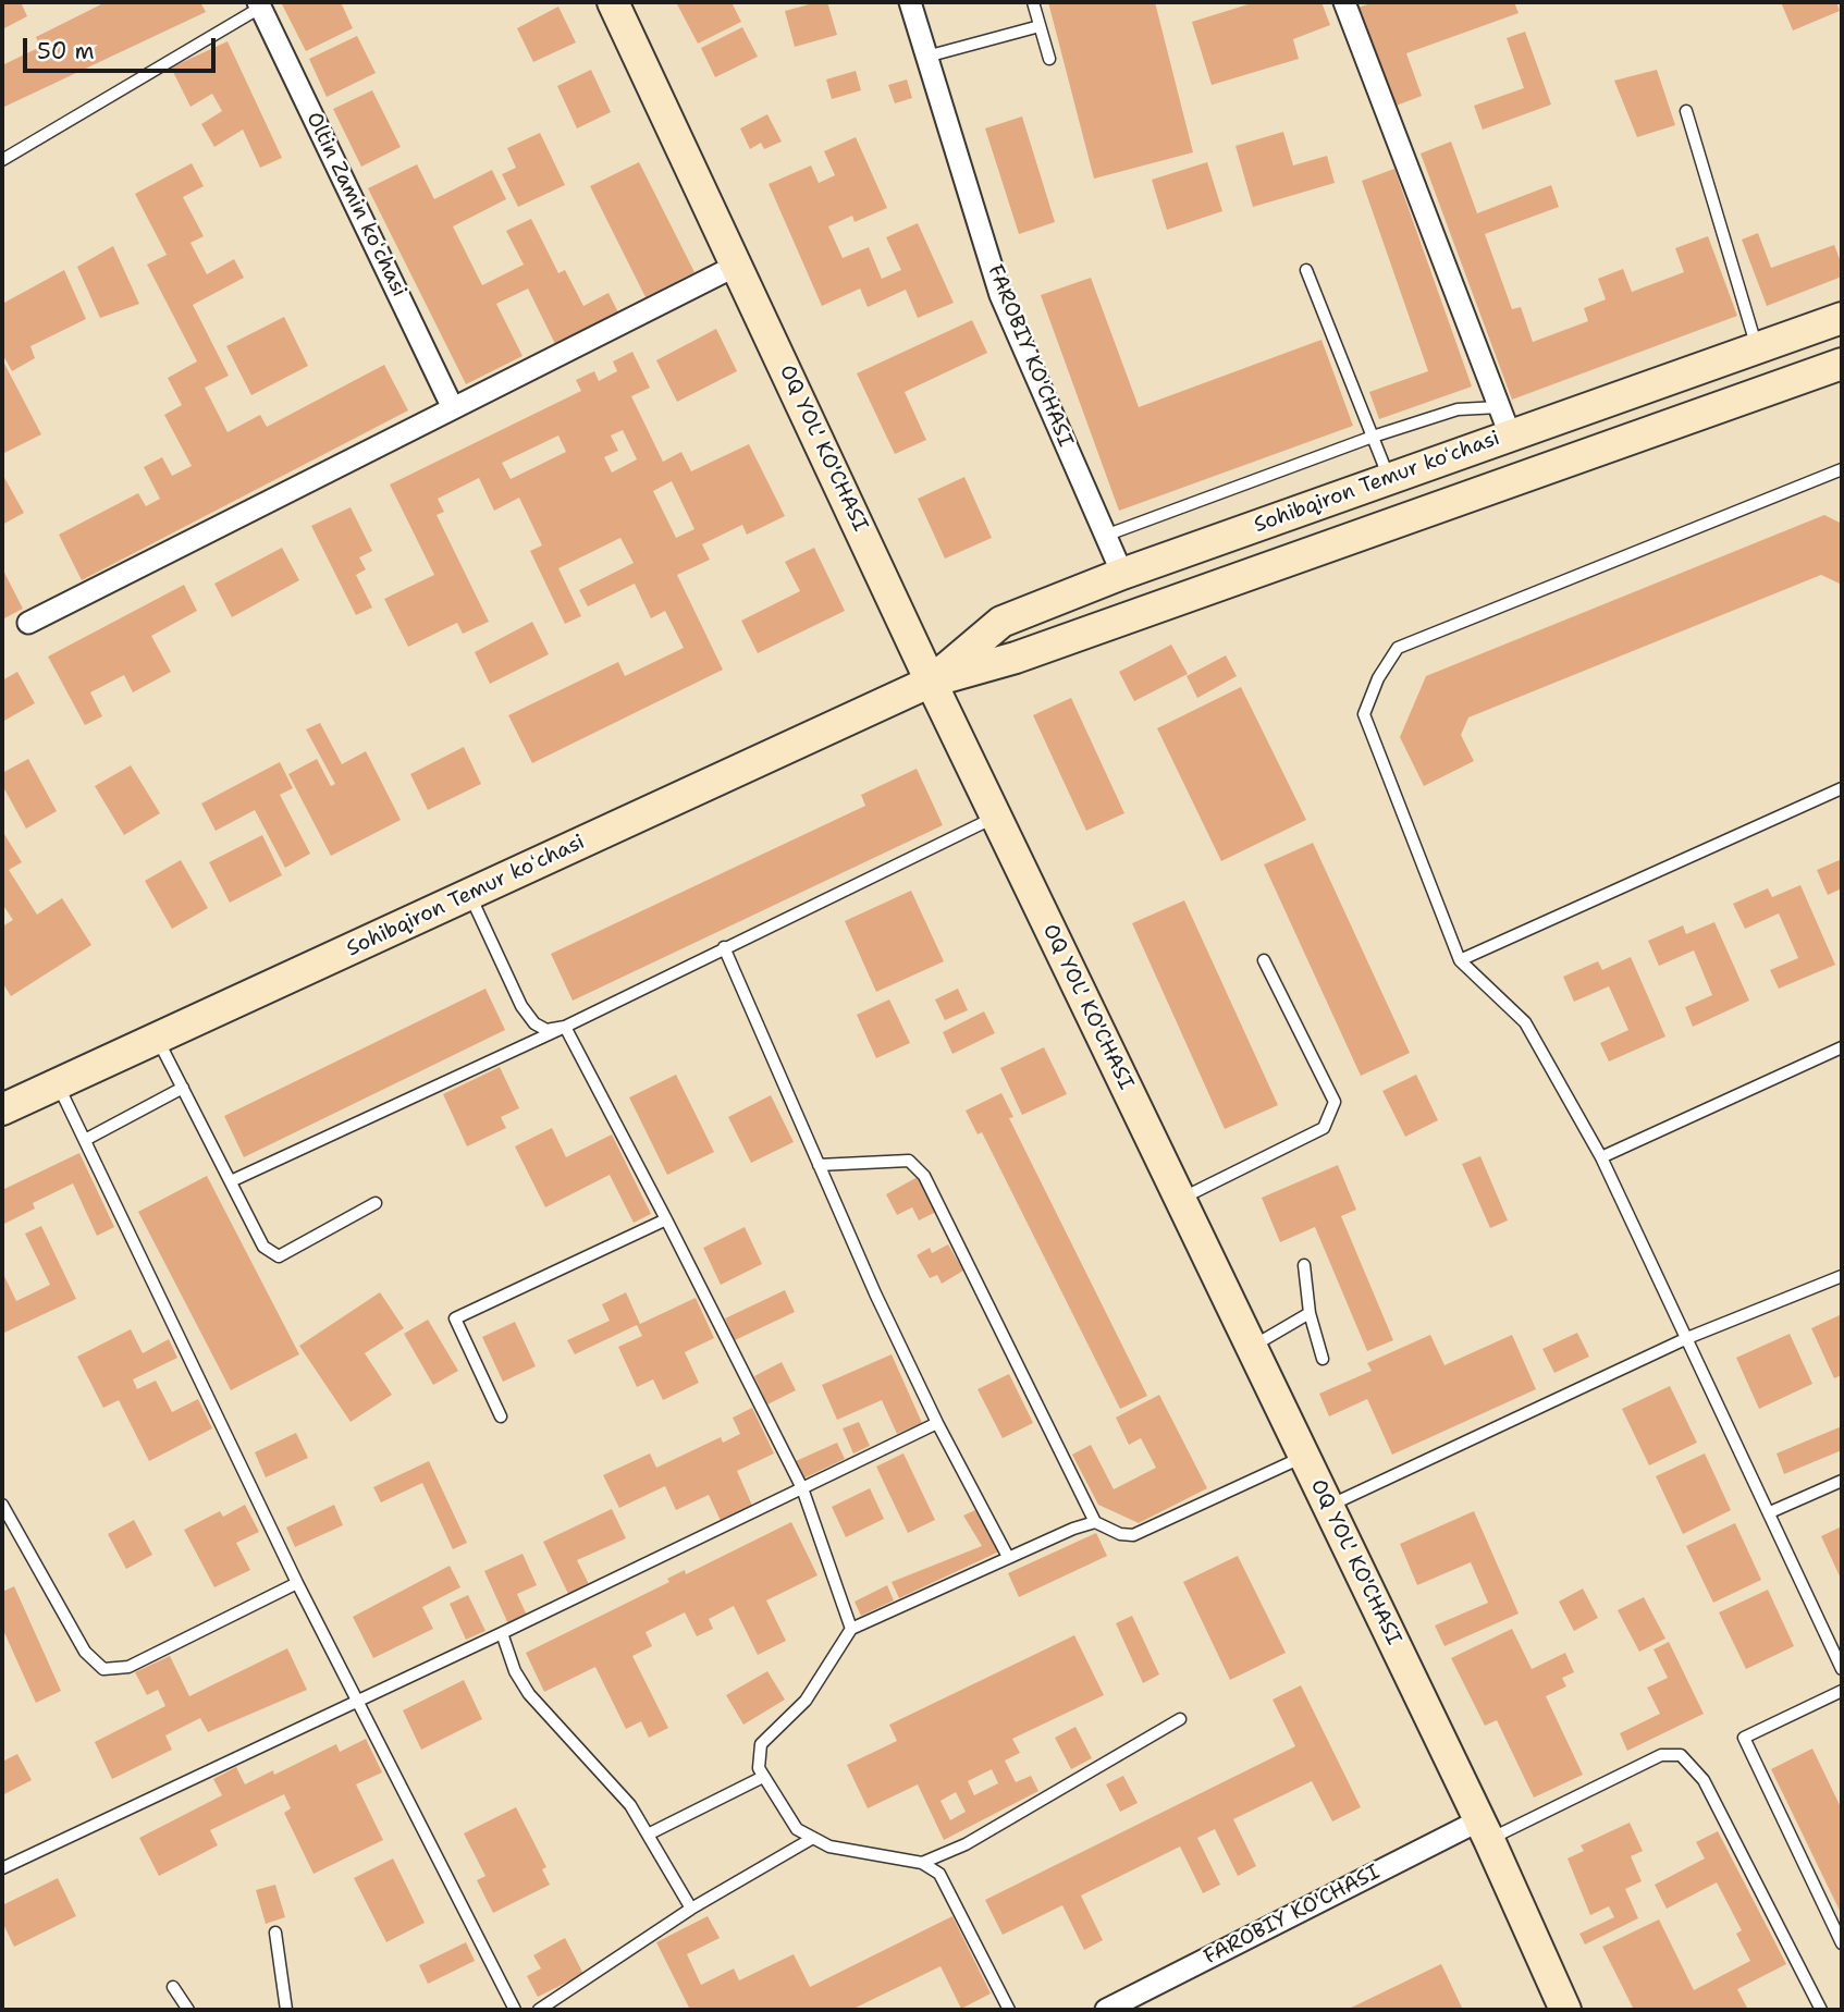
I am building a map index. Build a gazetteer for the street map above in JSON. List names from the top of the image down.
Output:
{
  "streets": {
    "main road": ["OQ YOL' KO'CHASI", "Sohibqiron Temur koʻchasi"],
    "street": ["Oltin Zamin koʻchasi", "FAROBIY KO'CHASI"]
  },
  "crossings": [
    ["FAROBIY KO'CHASI", "OQ YOL' KO'CHASI"],
    ["FAROBIY KO'CHASI", "Sohibqiron Temur koʻchasi"],
    ["OQ YOL' KO'CHASI", "Sohibqiron Temur koʻchasi"]
  ],
  "scale_bar": "50 m"
}
